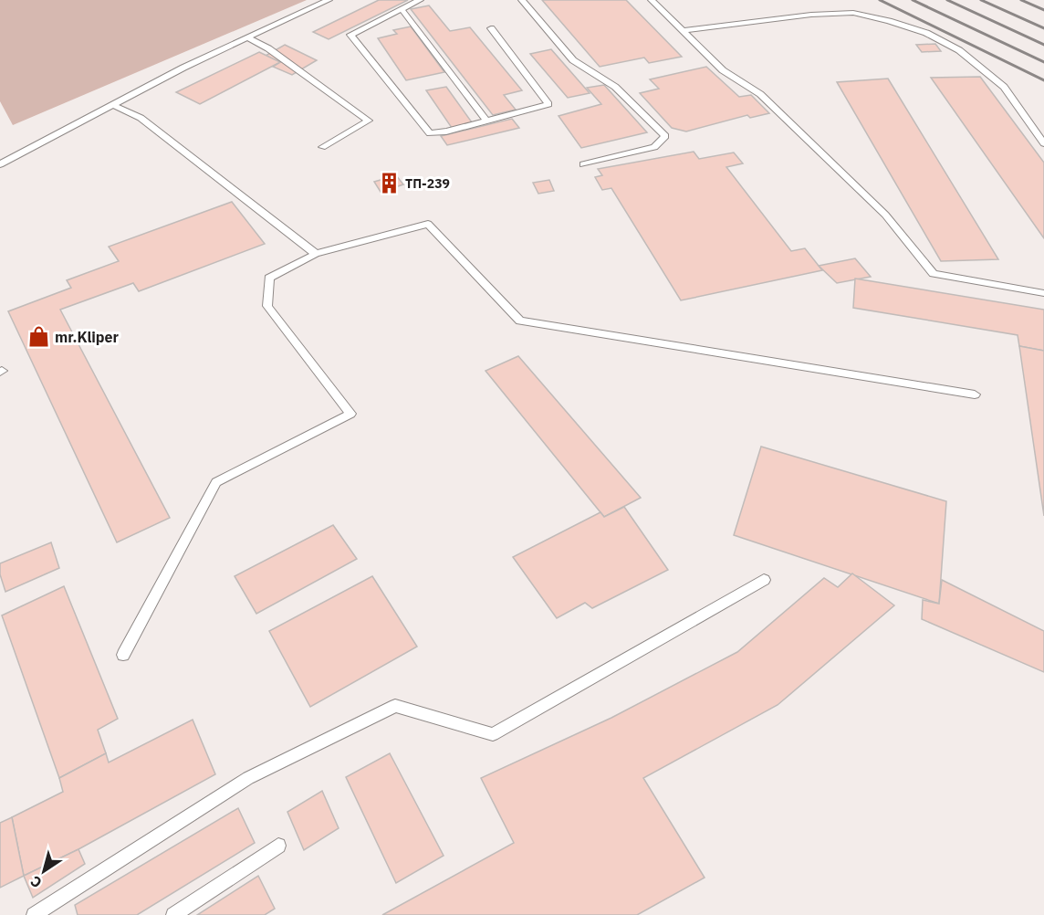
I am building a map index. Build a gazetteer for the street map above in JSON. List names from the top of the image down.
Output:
{
  "places": {
    "building": ["ТП-239"],
    "shop": ["mr.Kliper"]
  },
  "north": "bottom left"
}
